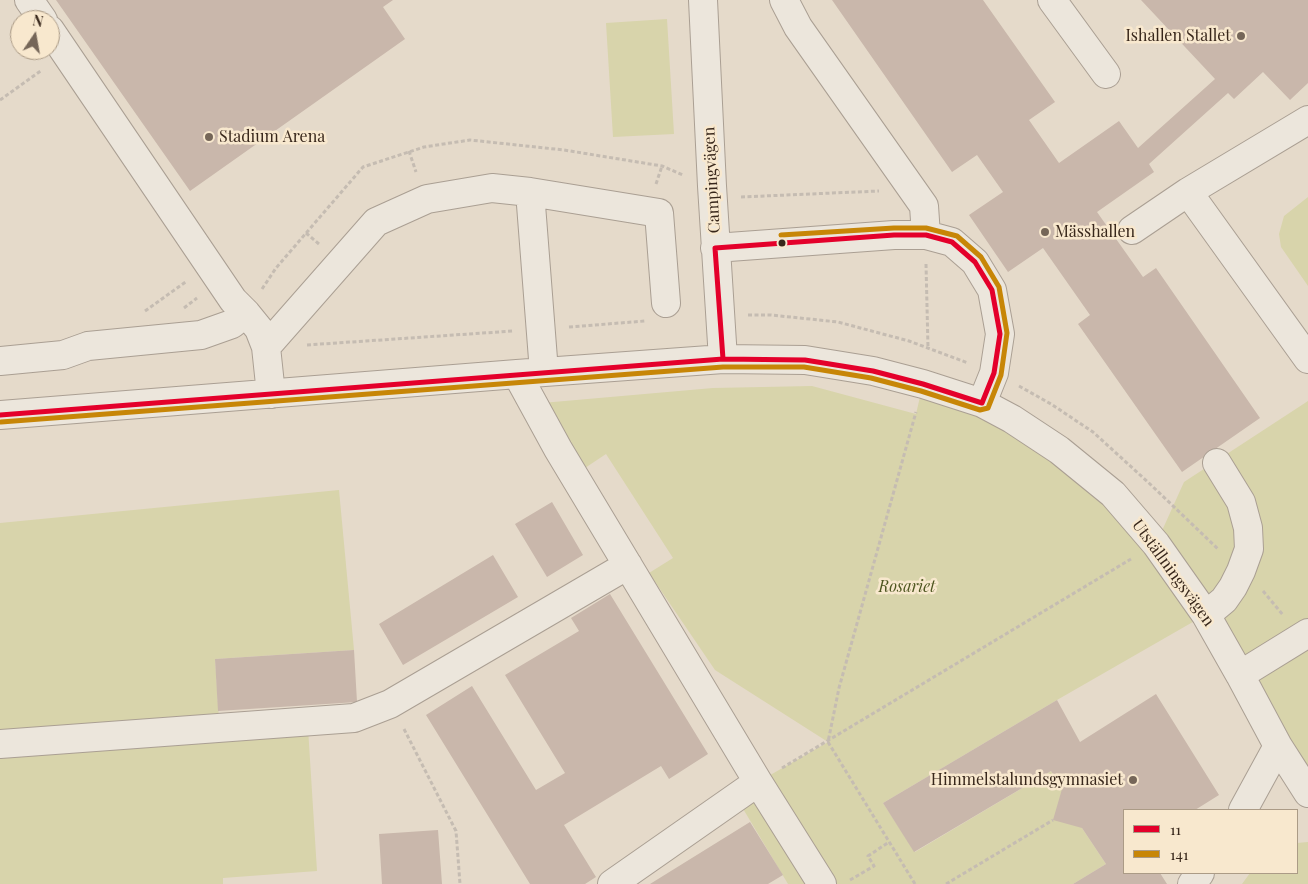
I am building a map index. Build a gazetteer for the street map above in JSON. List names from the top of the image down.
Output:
{
  "streets": {
    "street": ["Campingvägen", "Utställningsvägen"]
  },
  "crossings": [
    ["Campingvägen", "Utställningsvägen"]
  ],
  "parks": ["Rosariet"],
  "places": [
    "Ishallen Stallet",
    "Stadium Arena",
    "Mässhallen",
    "Himmelstalundsgymnasiet"
  ],
  "lines": ["transit line 141", "transit line 11"],
  "legend": ["11", "141"],
  "north": "top"
}
